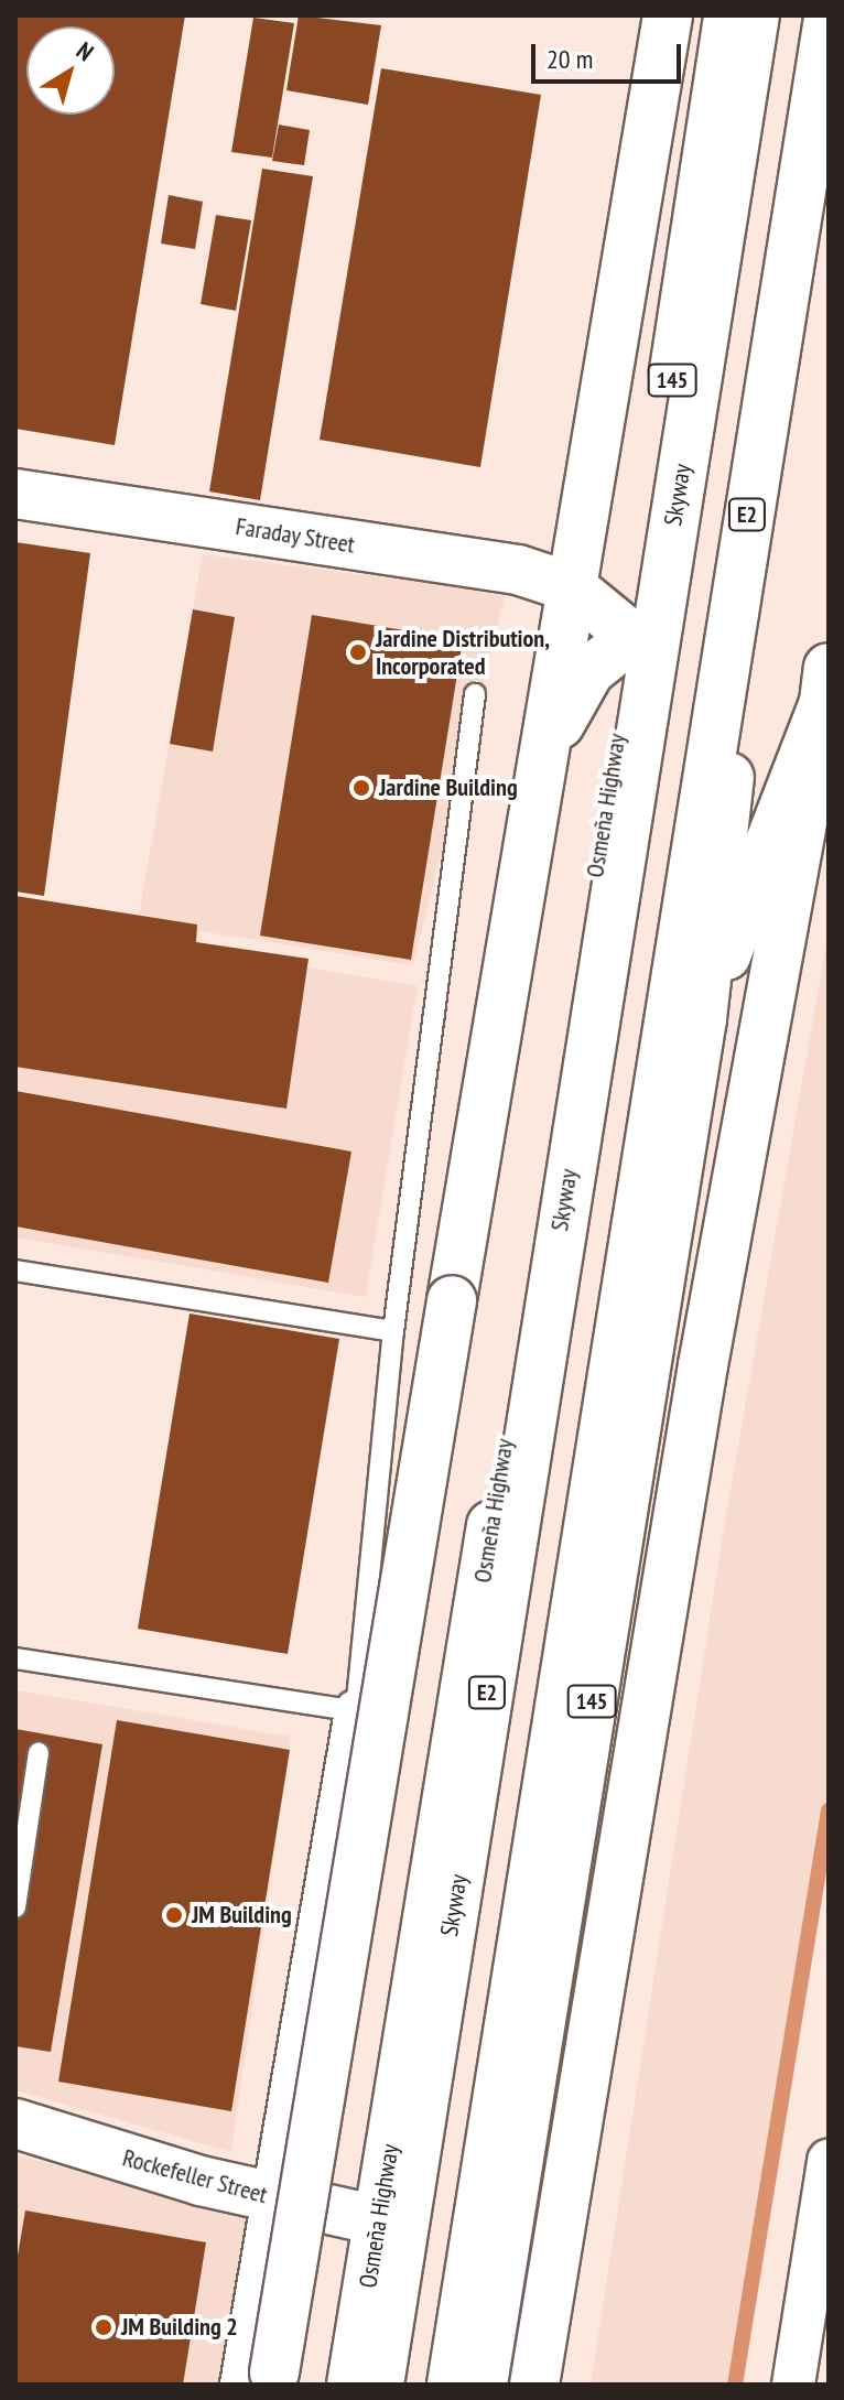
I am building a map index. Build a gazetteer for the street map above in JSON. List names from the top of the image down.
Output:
{
  "streets": {
    "main road": [
      "145",
      "Skyway",
      "E2",
      "Faraday Street",
      "Osmeña Highway",
      "Rockefeller Street"
    ]
  },
  "crossings": [
    ["Osmeña Highway", "Rockefeller Street"]
  ],
  "places": [
    "Jardine Distribution, Incorporated",
    "Jardine Building",
    "JM Building",
    "JM Building 2"
  ],
  "scale_bar": "20 m",
  "north": "top right"
}
